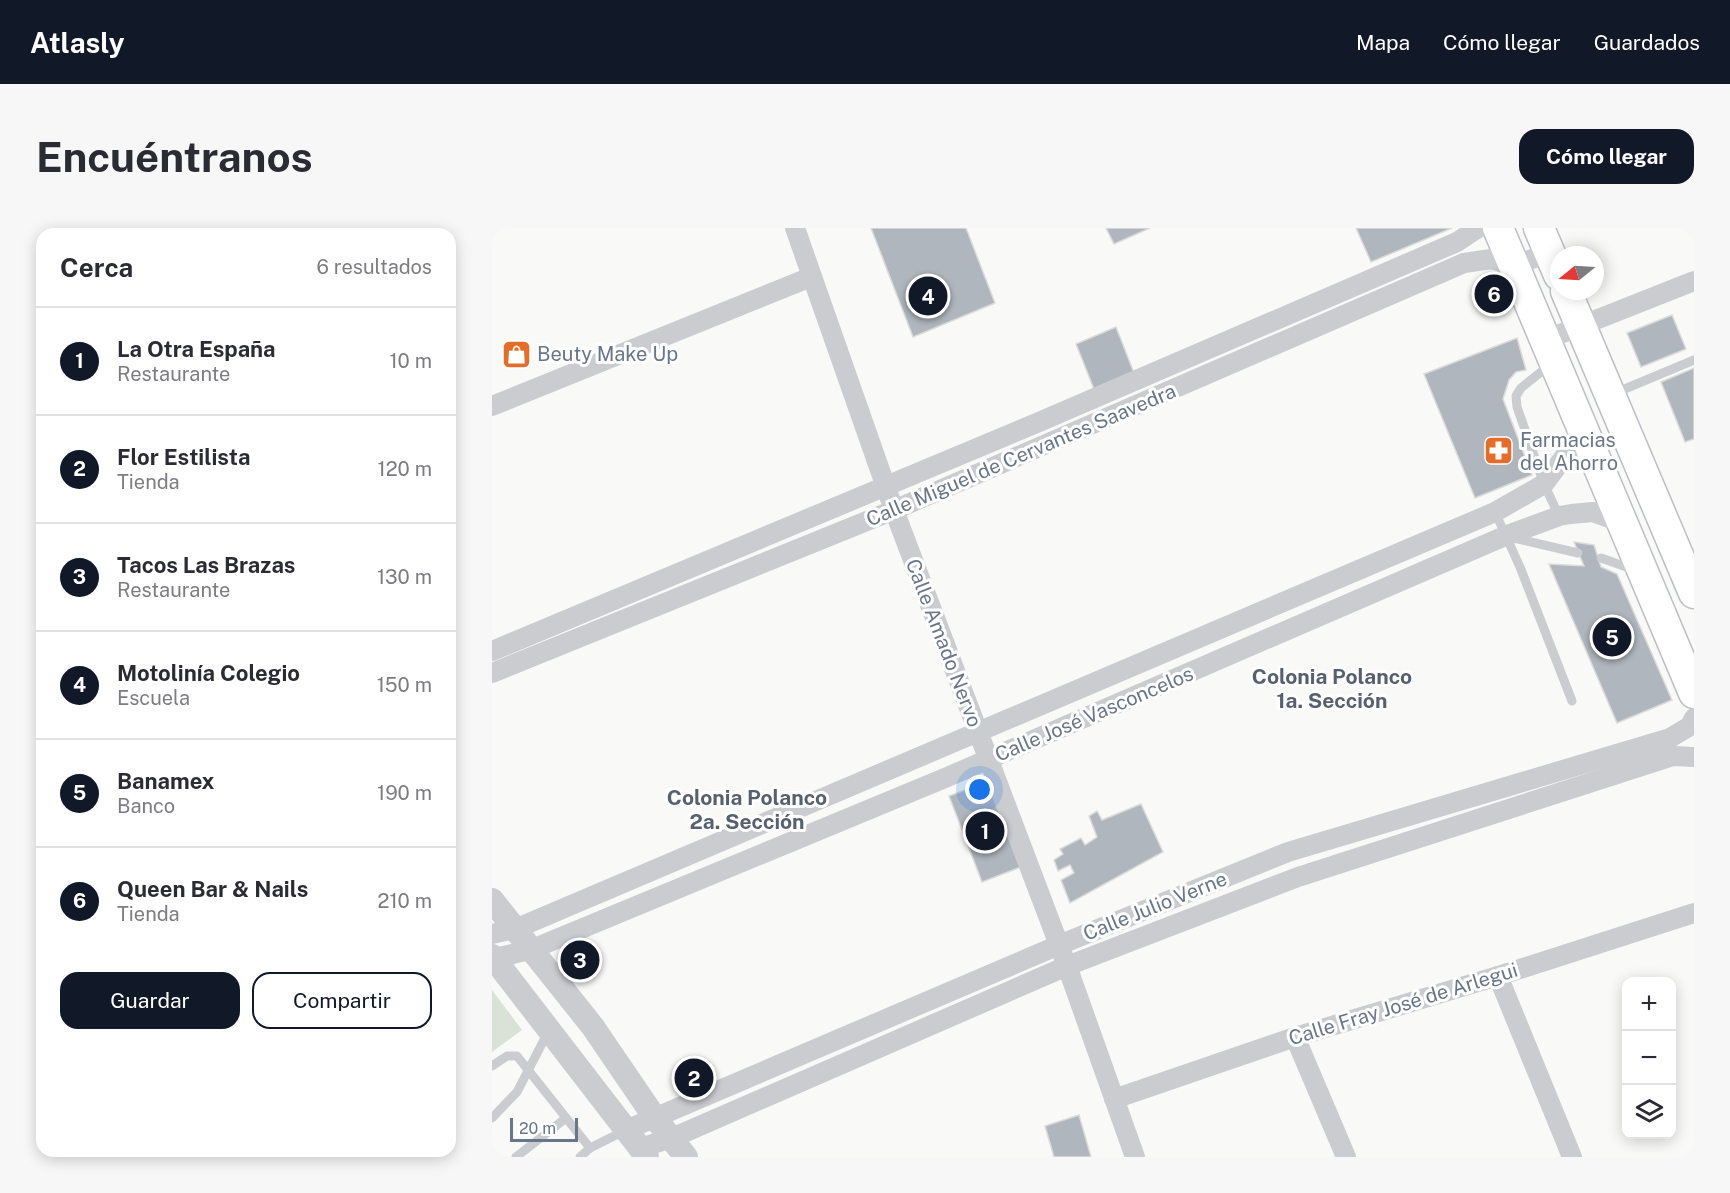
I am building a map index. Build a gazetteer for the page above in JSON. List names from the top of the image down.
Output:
{
  "streets": {
    "street": [
      "Calle Miguel de Cervantes Saavedra",
      "Calle Amado Nervo",
      "Calle José Vasconcelos",
      "Calle Julio Verne",
      "Calle Fray José de Arlegui"
    ]
  },
  "crossings": [
    ["Calle Miguel de Cervantes Saavedra", "Calle Amado Nervo"],
    ["Calle Amado Nervo", "Calle José Vasconcelos"],
    ["Calle Amado Nervo", "Calle Julio Verne"],
    ["Calle Amado Nervo", "Calle Fray José de Arlegui"]
  ],
  "districts": ["Colonia Polanco 1a. Sección", "Colonia Polanco 2a. Sección"],
  "places": {
    "shop": ["Beuty Make Up"],
    "pharmacy": ["Farmacias del Ahorro"]
  },
  "scale_bar": "20 m",
  "north": "left",
  "page": {
    "header": "Atlasly",
    "nav": ["Mapa", "Cómo llegar", "Guardados"],
    "buttons": [
      "Cómo llegar",
      ["Guardar", "Compartir"]
    ],
    "title": "Encuéntranos",
    "heading": ["Cerca", "6 resultados"],
    "pins": [
      "6",
      "4",
      "5",
      "1",
      "3",
      "2"
    ],
    "list": [
      {
        "mark": "1",
        "name": "La Otra España",
        "note": "Restaurante",
        "value": "10 m"
      },
      {
        "mark": "2",
        "name": "Flor Estilista",
        "note": "Tienda",
        "value": "120 m"
      },
      {
        "mark": "3",
        "name": "Tacos Las Brazas",
        "note": "Restaurante",
        "value": "130 m"
      },
      {
        "mark": "4",
        "name": "Motolinía Colegio",
        "note": "Escuela",
        "value": "150 m"
      },
      {
        "mark": "5",
        "name": "Banamex",
        "note": "Banco",
        "value": "190 m"
      },
      {
        "mark": "6",
        "name": "Queen Bar & Nails",
        "note": "Tienda",
        "value": "210 m"
      }
    ],
    "map_buttons": ["+", "−"],
    "scale": "20 m"
  }
}
